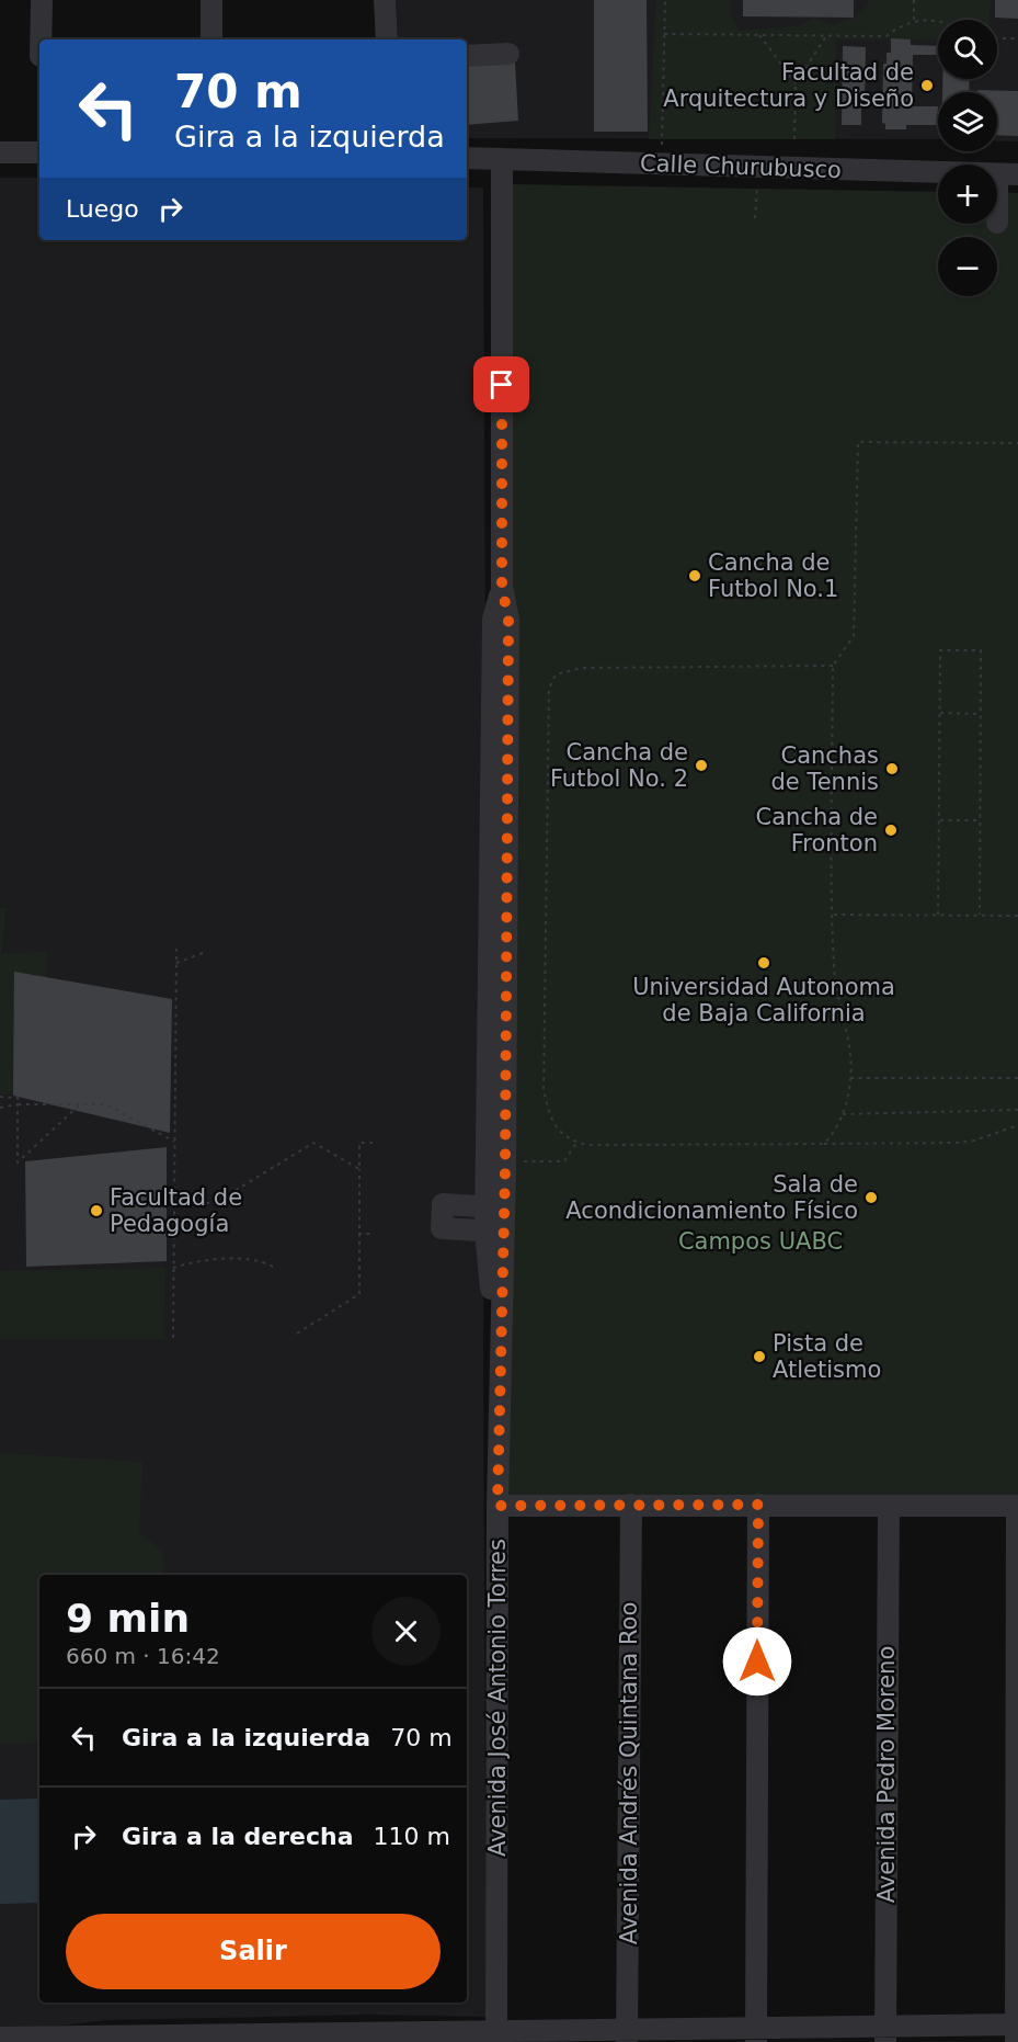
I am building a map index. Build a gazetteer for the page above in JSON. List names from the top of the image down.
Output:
{
  "streets": {
    "street": [
      "Calle Churubusco",
      "Avenida José Antonio Torres",
      "Avenida Andrés Quintana Roo",
      "Avenida Pedro Moreno"
    ]
  },
  "crossings": [
    ["Calle Churubusco", "Avenida José Antonio Torres"]
  ],
  "parks": ["Campos UABC"],
  "places": [
    "Facultad de Arquitectura y Diseño",
    "Cancha de Futbol No.1",
    "Cancha de Futbol No. 2",
    "Canchas de Tennis",
    "Cancha de Fronton",
    "Universidad Autonoma de Baja California",
    "Sala de Acondicionamiento Físico",
    "Facultad de Pedagogía",
    "Pista de Atletismo"
  ],
  "page": {
    "map_buttons": ["+", "−"],
    "turn": ["70 m", "Gira a la izquierda"],
    "then": "Luego",
    "heading": ["9 min", "660 m · 16:42"],
    "list": [
      {
        "name": "Gira a la izquierda",
        "value": "70 m"
      },
      {
        "name": "Gira a la derecha",
        "value": "110 m"
      }
    ],
    "buttons": "Salir"
  }
}
